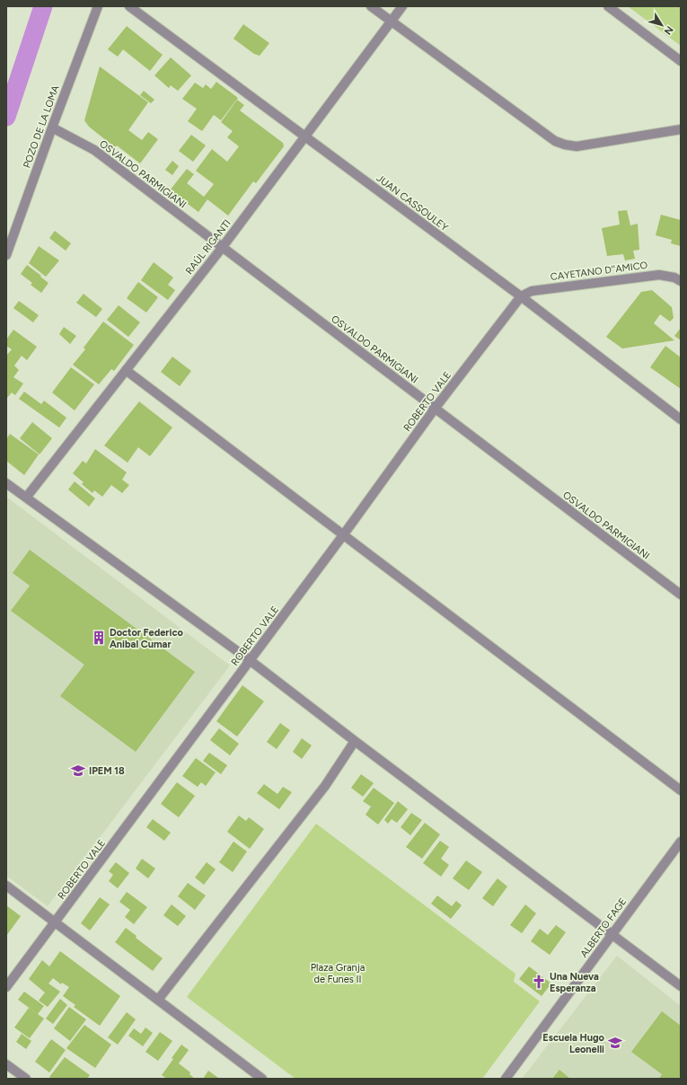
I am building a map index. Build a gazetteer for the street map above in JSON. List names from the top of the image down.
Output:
{
  "streets": {
    "street": [
      "POZO DE LA LOMA",
      "OSVALDO PARMIGIANI",
      "JUAN CASSOULEY",
      "RAÚL RIGANTI",
      "CAYETANO D''AMICO",
      "ROBERTO VALE",
      "ALBERTO FAGE"
    ]
  },
  "crossings": [
    ["POZO DE LA LOMA", "OSVALDO PARMIGIANI"],
    ["OSVALDO PARMIGIANI", "RAÚL RIGANTI"],
    ["OSVALDO PARMIGIANI", "ROBERTO VALE"],
    ["JUAN CASSOULEY", "RAÚL RIGANTI"],
    ["JUAN CASSOULEY", "CAYETANO D''AMICO"],
    ["JUAN CASSOULEY", "ROBERTO VALE"],
    ["CAYETANO D''AMICO", "ROBERTO VALE"]
  ],
  "parks": ["Plaza Granja de Funes II"],
  "places": {
    "building": ["Doctor Federico Anibal Cumar"],
    "school or university": ["IPEM 18", "Escuela Hugo Leonelli"],
    "church": ["Una Nueva Esperanza"]
  },
  "north": "bottom right"
}
